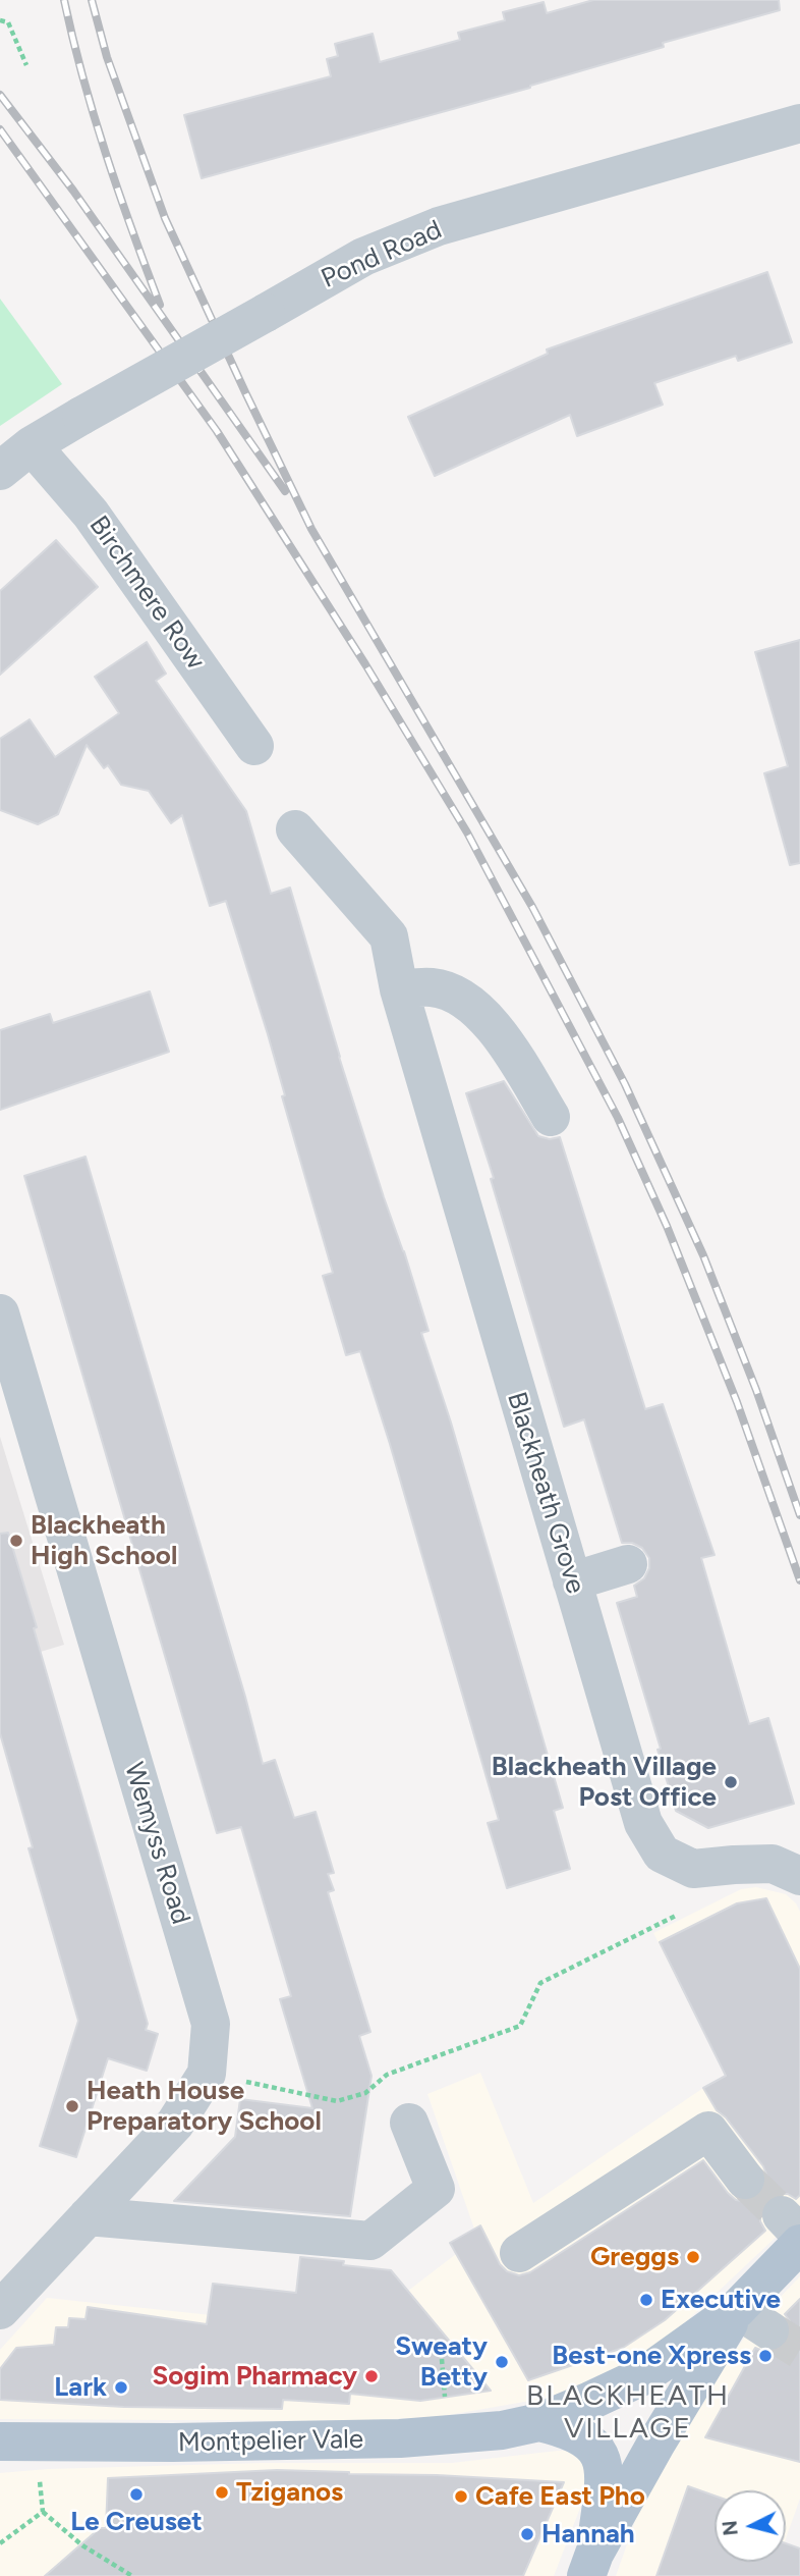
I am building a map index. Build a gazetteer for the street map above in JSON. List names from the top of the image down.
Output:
{
  "streets": {
    "main road": ["Montpelier Vale"],
    "street": [
      "Pond Road",
      "Birchmere Row",
      "Blackheath Grove",
      "Wemyss Road"
    ]
  },
  "crossings": [
    ["Pond Road", "Birchmere Row"]
  ],
  "districts": ["BLACKHEATH VILLAGE"],
  "places": [
    "Blackheath High School",
    "Blackheath Village Post Office",
    "Heath House Preparatory School",
    "Greggs",
    "Executive",
    "Best-one Xpress",
    "Sweaty Betty",
    "Sogim Pharmacy",
    "Lark",
    "Tziganos",
    "Le Creuset",
    "Cafe East Pho",
    "Hannah"
  ],
  "north": "left"
}
